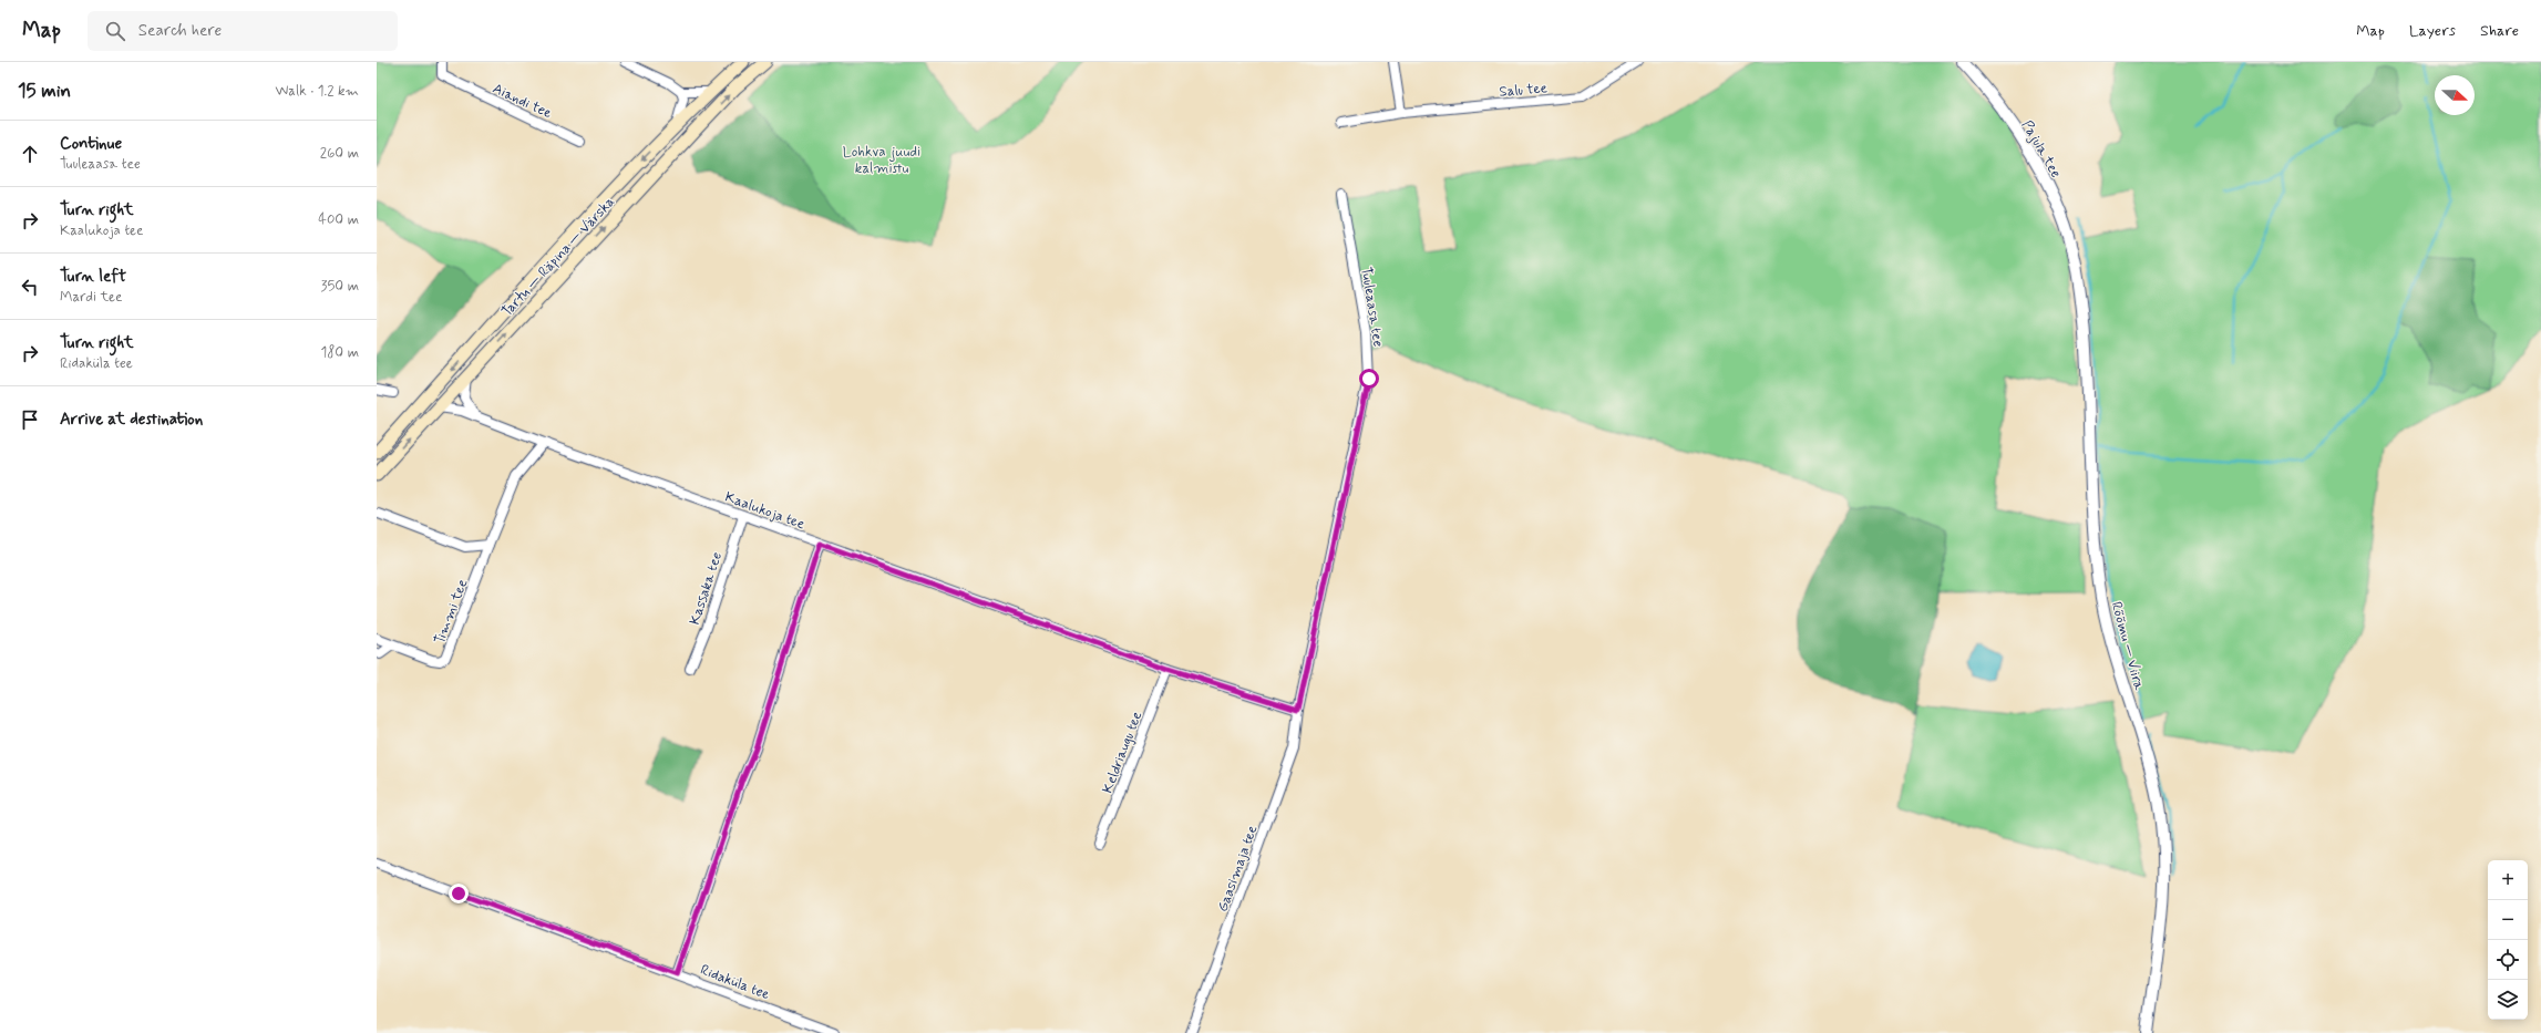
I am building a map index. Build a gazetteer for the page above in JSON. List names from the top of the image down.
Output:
{
  "streets": {
    "main road": ["Tartu — Räpina — Värska"],
    "street": [
      "Salu tee",
      "Aiandi tee",
      "Pajula tee",
      "Tuuleaasa tee",
      "Kaalukoja tee",
      "Kassaka tee",
      "Timmi tee",
      "Rõõmu — Viira",
      "Keldriaugu tee",
      "Gaasimaja tee",
      "Ridaküla tee"
    ]
  },
  "crossings": [
    ["Pajula tee", "Rõõmu — Viira"],
    ["Tartu — Räpina — Värska", "Kaalukoja tee"],
    ["Tuuleaasa tee", "Kaalukoja tee"],
    ["Tuuleaasa tee", "Gaasimaja tee"],
    ["Kaalukoja tee", "Kassaka tee"],
    ["Kaalukoja tee", "Timmi tee"],
    ["Kaalukoja tee", "Keldriaugu tee"],
    ["Kaalukoja tee", "Gaasimaja tee"]
  ],
  "parks": ["Lohkva juudi kalmistu"],
  "north": "right",
  "page": {
    "header": "Map",
    "search": "Search here",
    "nav": ["Map", "Layers", "Share"],
    "heading": ["15 min", "Walk · 1.2 km"],
    "list": [
      ["Continue", "Tuuleaasa tee", "260 m"],
      ["Turn right", "Kaalukoja tee", "400 m"],
      ["Turn left", "Mardi tee", "350 m"],
      ["Turn right", "Ridaküla tee", "180 m"],
      "Arrive at destination"
    ],
    "map_buttons": ["+", "−"]
  }
}
